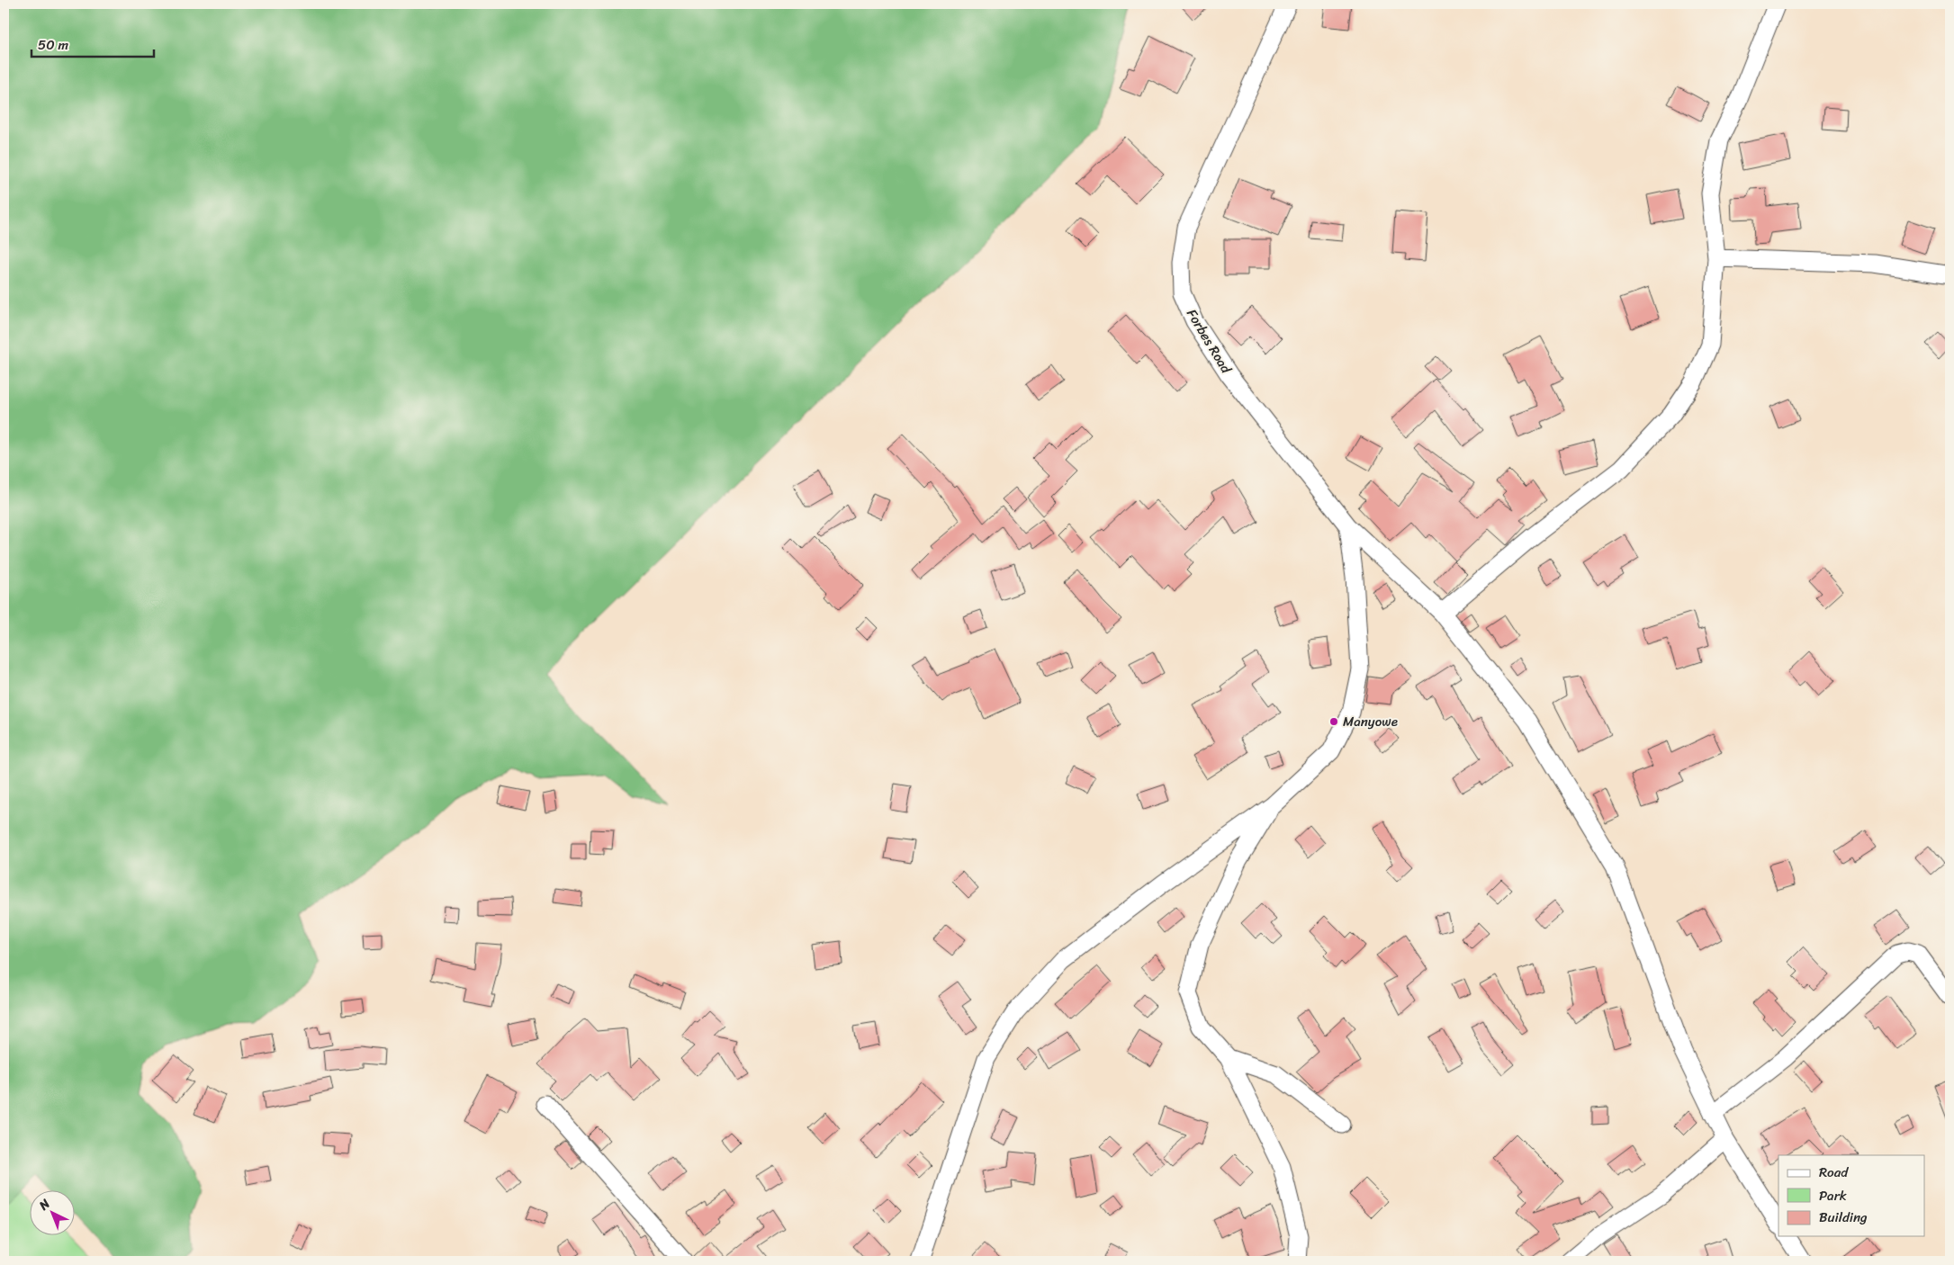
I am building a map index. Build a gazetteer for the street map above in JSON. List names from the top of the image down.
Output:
{
  "streets": {
    "street": ["Forbes Road"]
  },
  "places": ["Manyowe"],
  "legend": ["Road", "Park", "Building"],
  "scale_bar": "50 m",
  "north": "top left"
}
